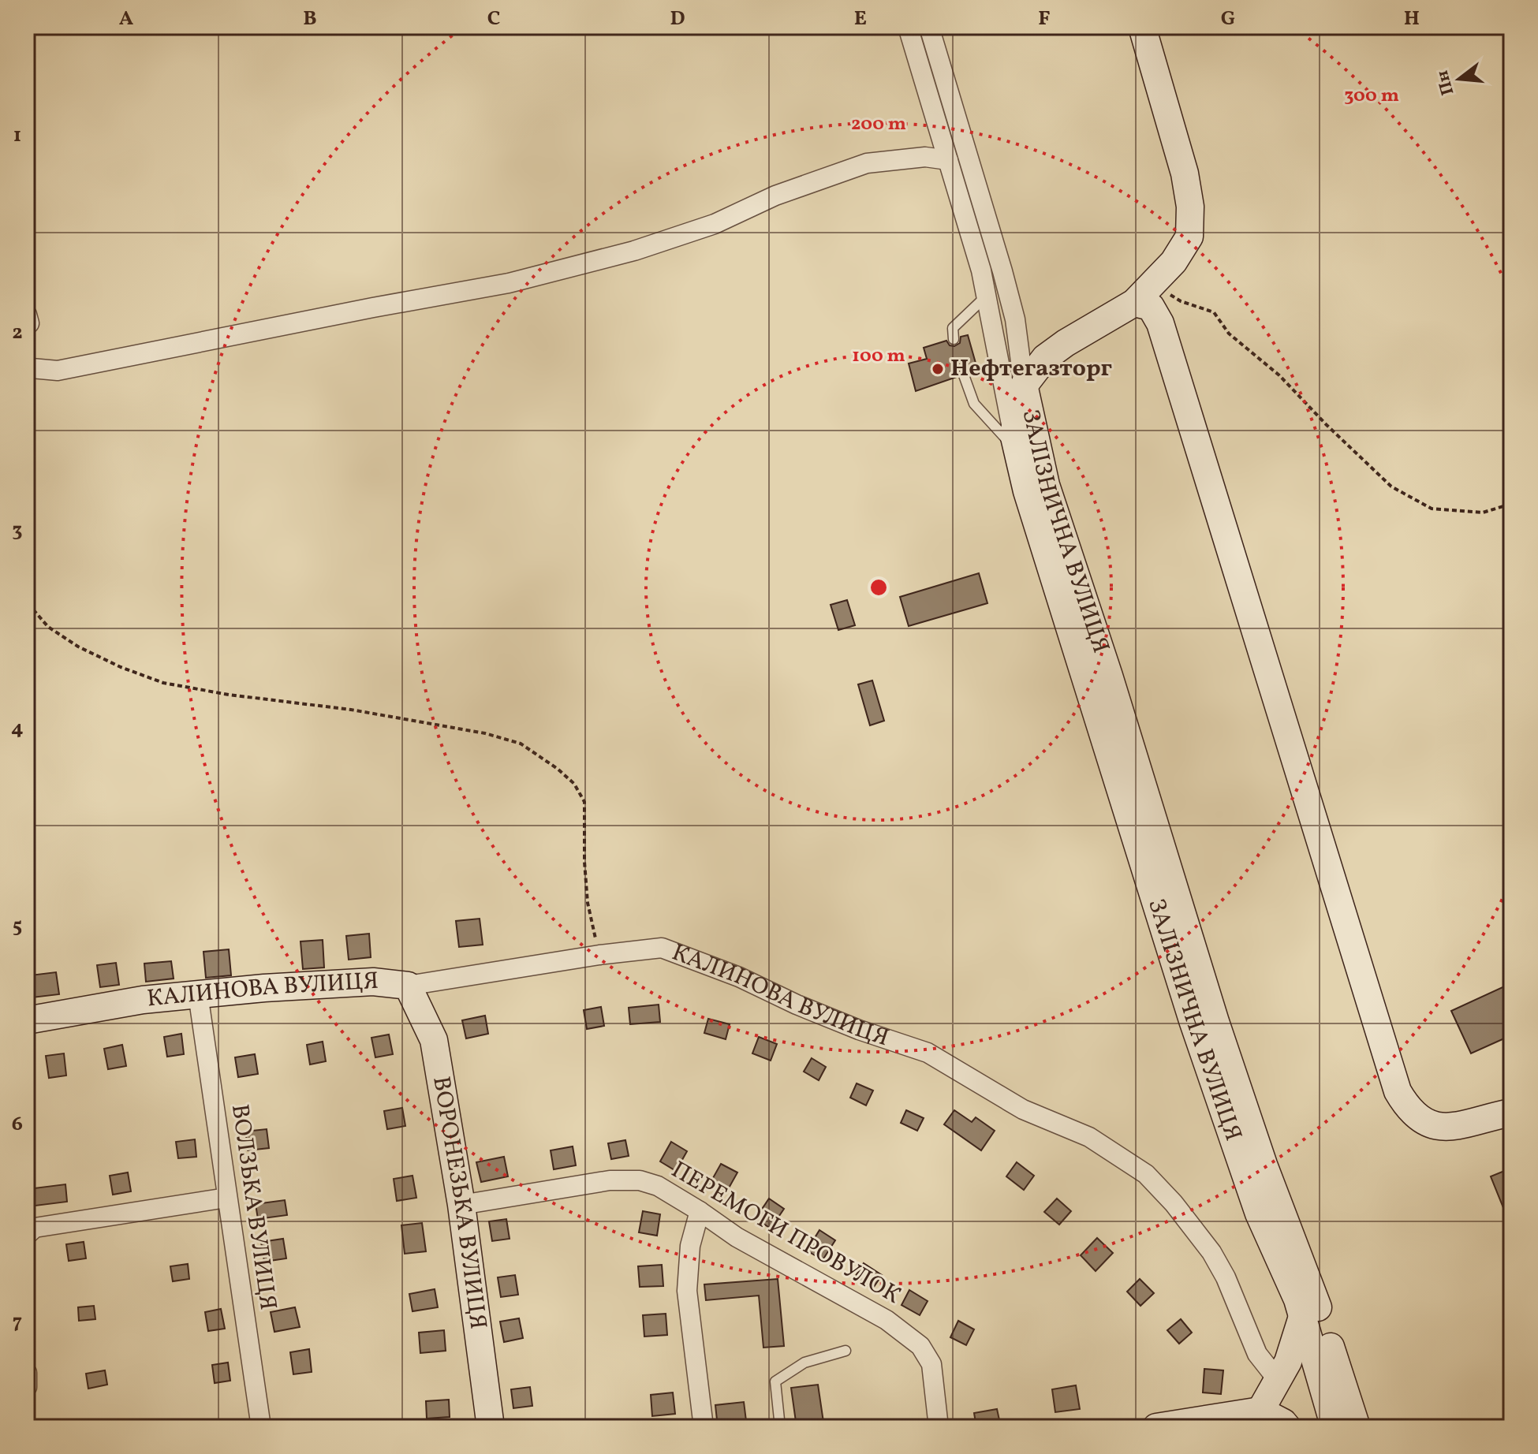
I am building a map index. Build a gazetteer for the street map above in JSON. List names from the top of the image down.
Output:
{
  "streets": {
    "main road": ["ЗАЛІЗНИЧНА ВУЛИЦЯ", "КАЛИНОВА ВУЛИЦЯ", "ВОРОНЕЗЬКА ВУЛИЦЯ"],
    "street": ["ВОЛЗЬКА ВУЛИЦЯ", "ПЕРЕМОГИ ПРОВУЛОК"]
  },
  "crossings": [
    ["КАЛИНОВА ВУЛИЦЯ", "ВОРОНЕЗЬКА ВУЛИЦЯ"],
    ["КАЛИНОВА ВУЛИЦЯ", "ВОЛЗЬКА ВУЛИЦЯ"],
    ["ВОРОНЕЗЬКА ВУЛИЦЯ", "ПЕРЕМОГИ ПРОВУЛОК"]
  ],
  "places": ["Нефтегазторг"],
  "north": "left",
  "grid": {
    "columns": [
      "A",
      "B",
      "C",
      "D",
      "E",
      "F",
      "G",
      "H"
    ],
    "rows": [
      "1",
      "2",
      "3",
      "4",
      "5",
      "6",
      "7"
    ]
  },
  "rings": ["300 m", "200 m", "100 m"]
}
